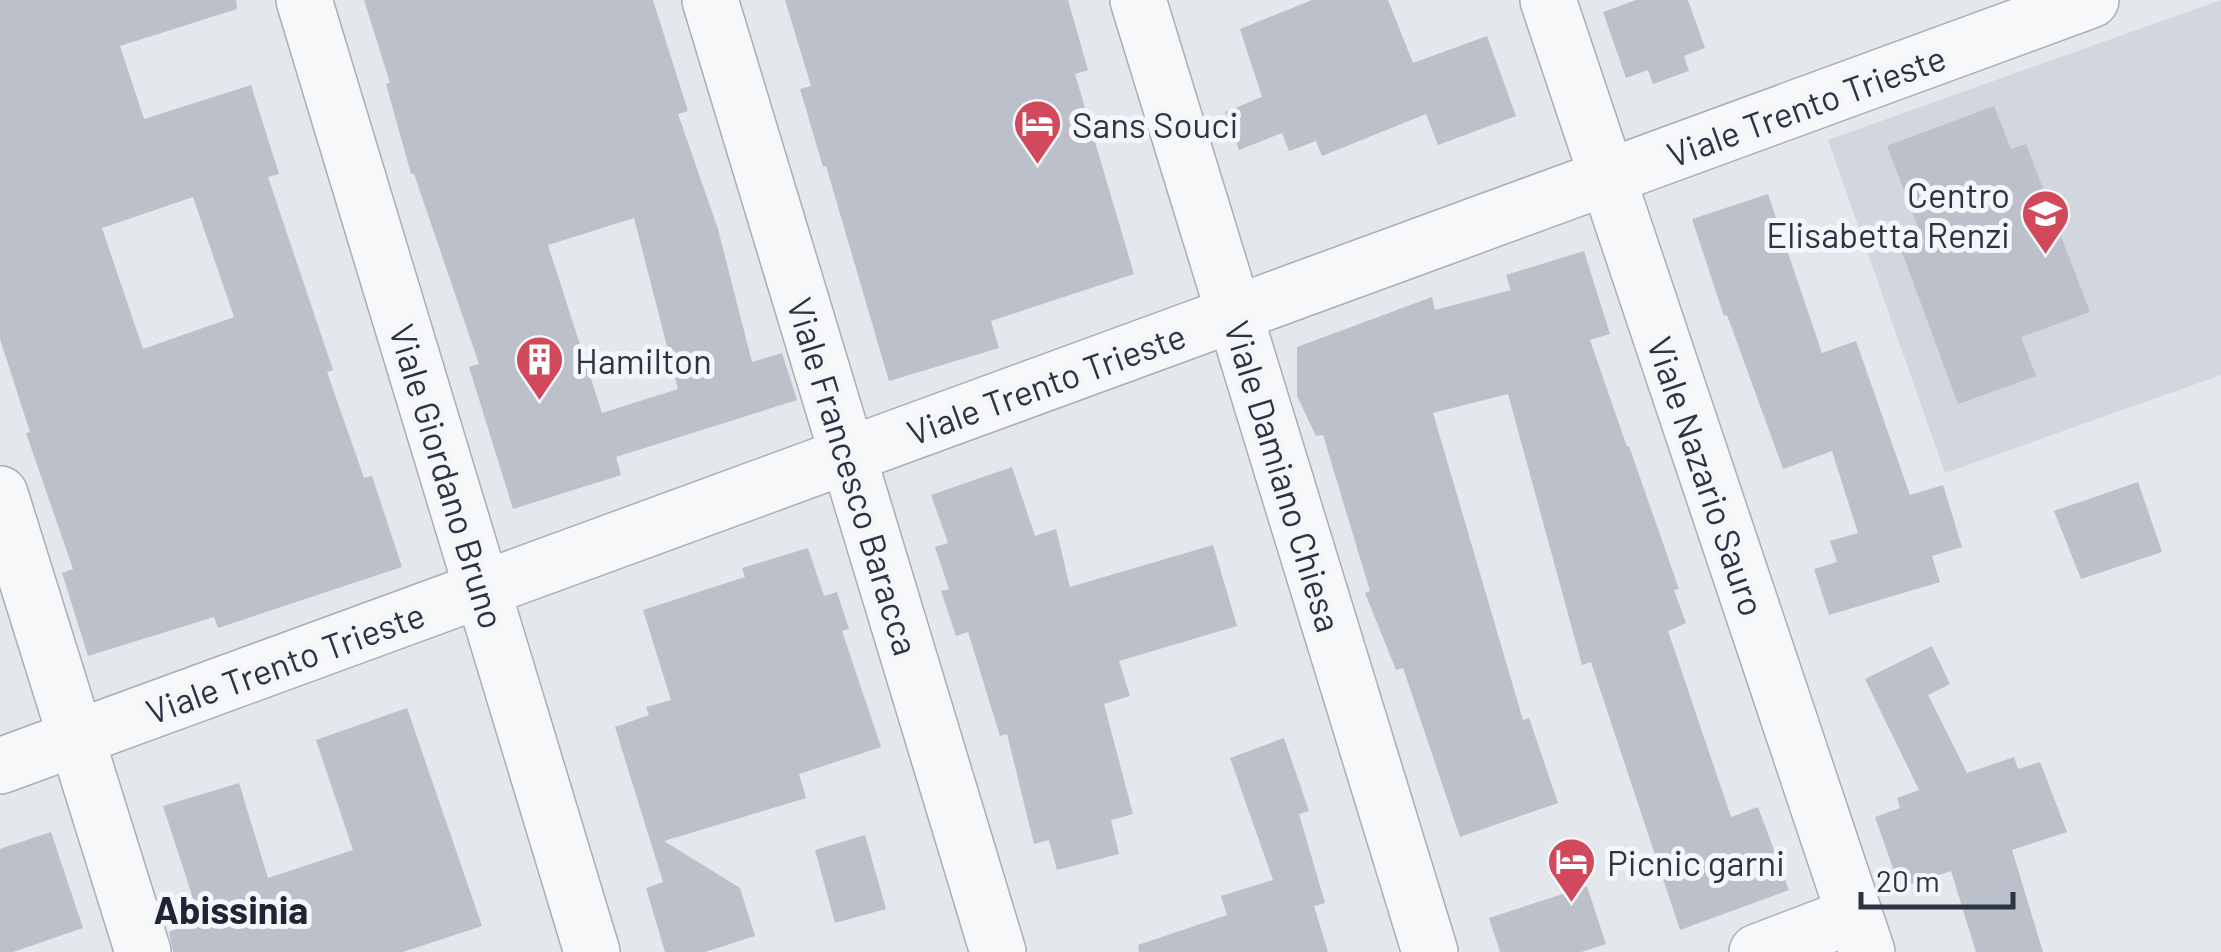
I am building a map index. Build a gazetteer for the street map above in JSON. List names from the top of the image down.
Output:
{
  "streets": {
    "street": [
      "Viale Trento Trieste",
      "Viale Giordano Bruno",
      "Viale Francesco Baracca",
      "Viale Damiano Chiesa",
      "Viale Nazario Sauro"
    ]
  },
  "crossings": [
    ["Viale Trento Trieste", "Viale Giordano Bruno"],
    ["Viale Trento Trieste", "Viale Francesco Baracca"],
    ["Viale Trento Trieste", "Viale Damiano Chiesa"],
    ["Viale Trento Trieste", "Viale Nazario Sauro"]
  ],
  "districts": ["Abissinia"],
  "places": {
    "hotel": ["Sans Souci", "Picnic garni"],
    "school or university": ["Centro Elisabetta Renzi"],
    "building": ["Hamilton"]
  },
  "scale_bar": "20 m"
}
